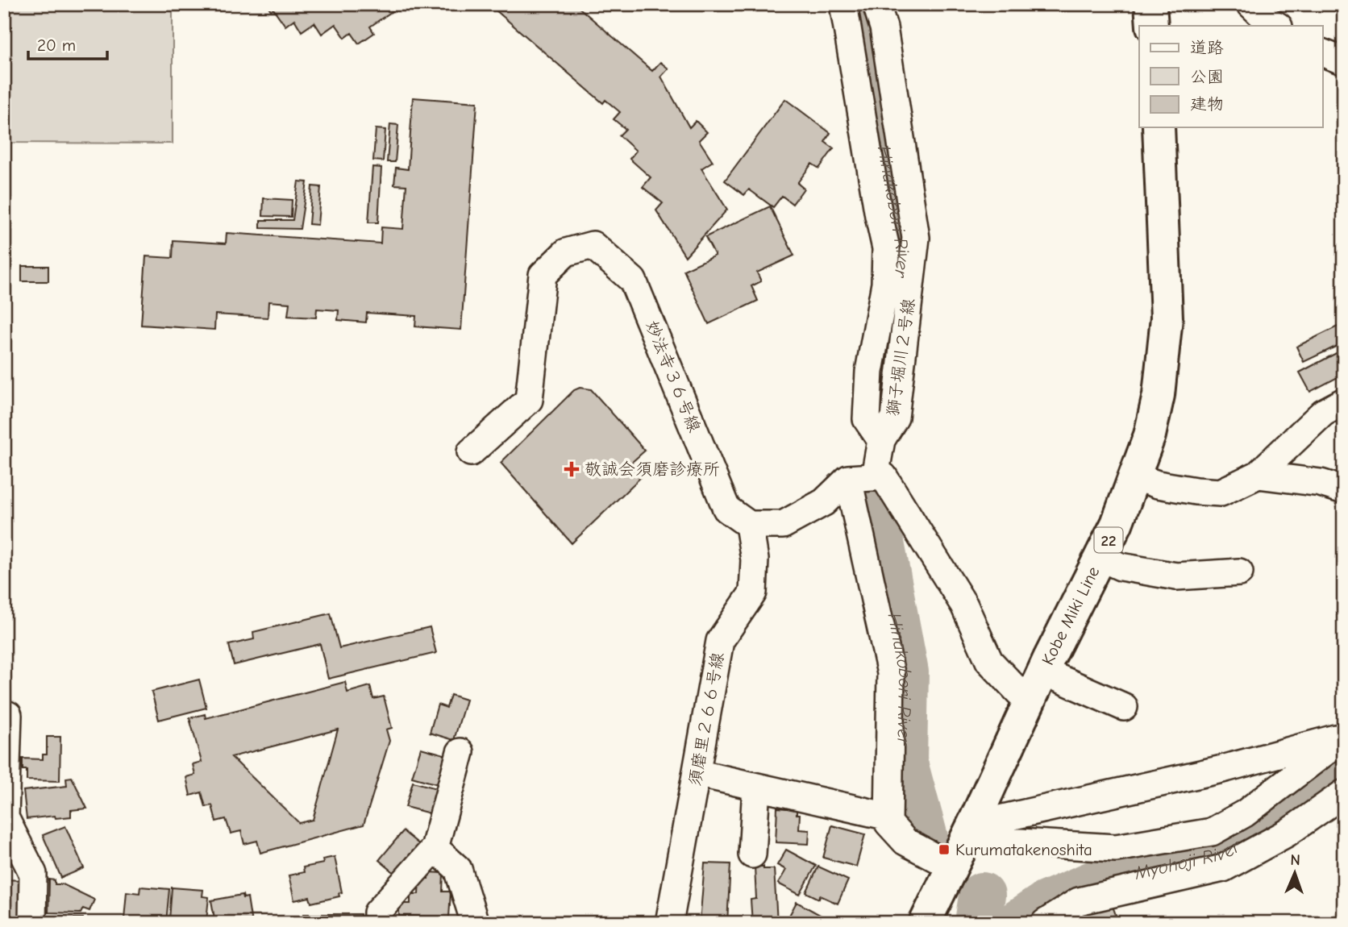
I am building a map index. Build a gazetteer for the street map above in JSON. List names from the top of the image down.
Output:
{
  "streets": {
    "main road": ["22", "Kobe Miki Line"],
    "street": ["獅子堀川２号線", "妙法寺３６号線", "須磨里２６６号線"]
  },
  "crossings": [
    ["妙法寺３６号線", "須磨里２６６号線"]
  ],
  "water": ["Hinakobori River", "Myohoji River"],
  "places": {
    "health": ["敬誠会須磨診療所"],
    "transit": ["Kurumatakenoshita"]
  },
  "legend": ["道路", "公園", "建物"],
  "scale_bar": "20 m",
  "north": "top"
}
